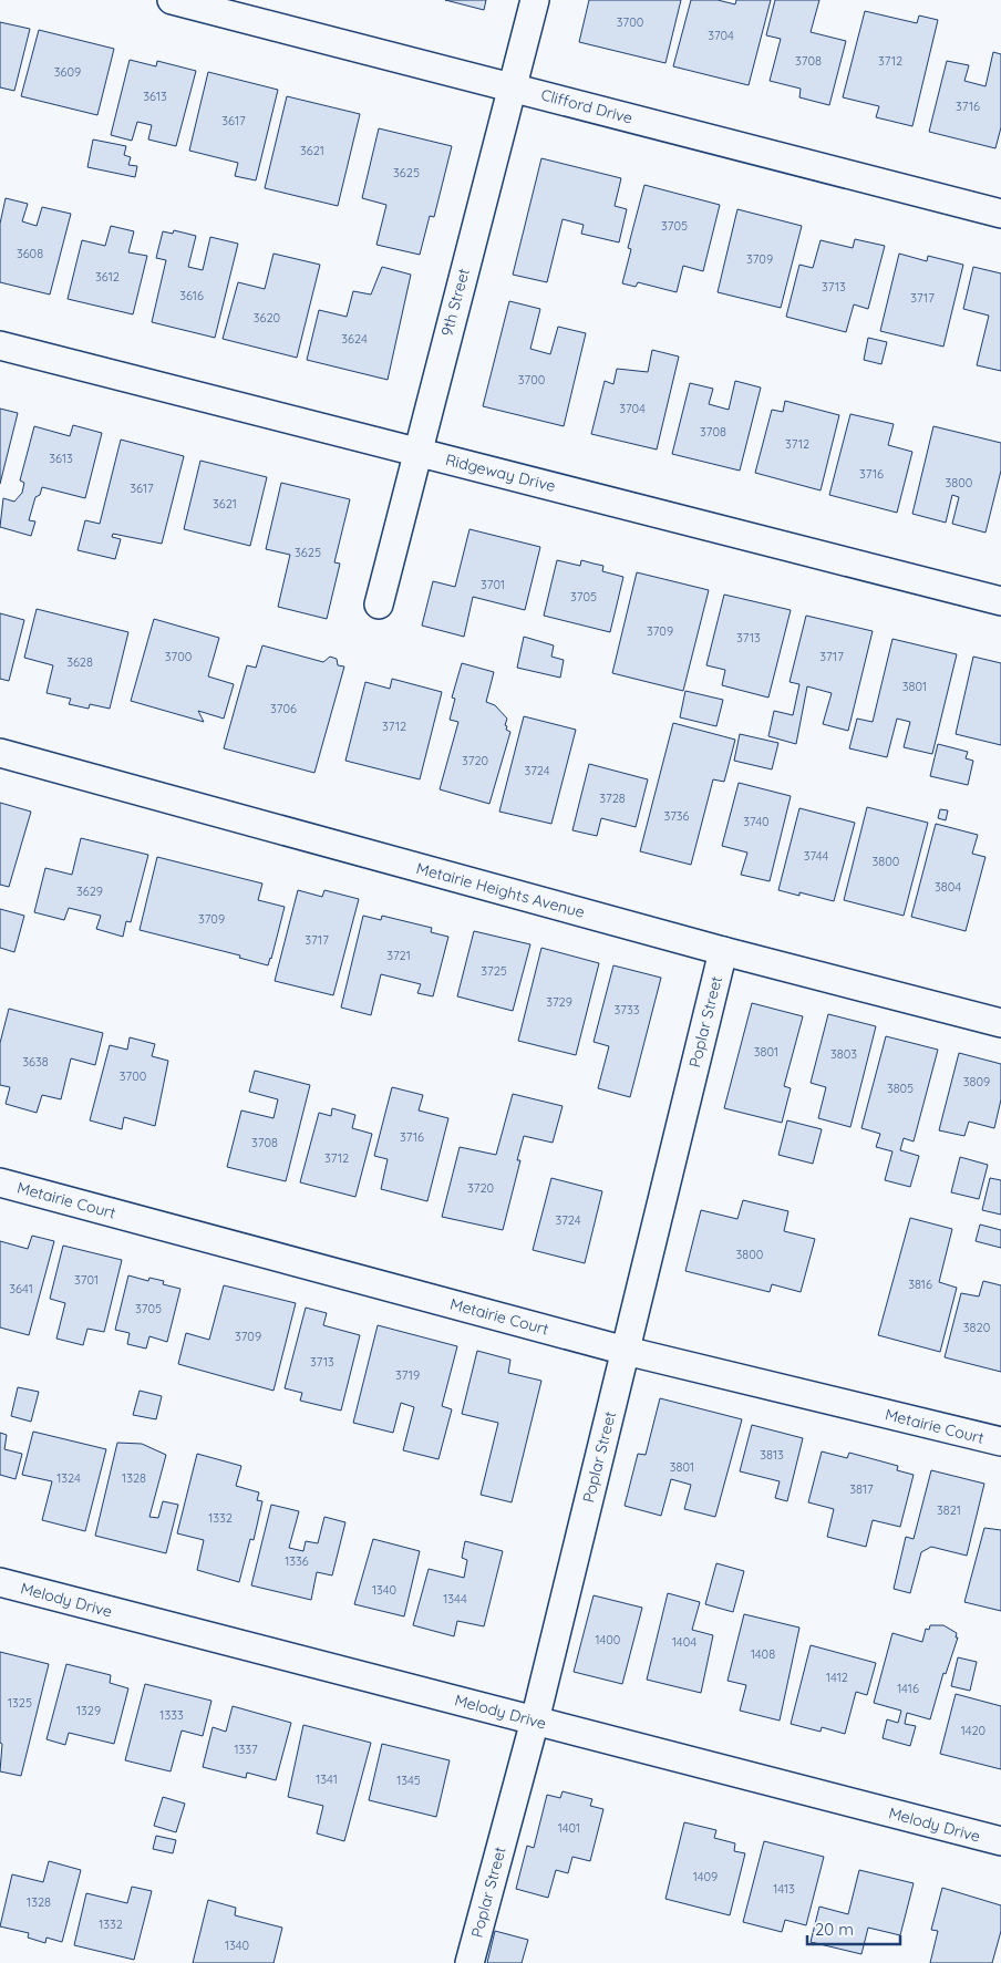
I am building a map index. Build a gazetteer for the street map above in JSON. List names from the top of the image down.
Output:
{
  "streets": {
    "street": [
      "Clifford Drive",
      "9th Street",
      "Ridgeway Drive",
      "Metairie Heights Avenue",
      "Poplar Street",
      "Metairie Court",
      "Melody Drive"
    ]
  },
  "crossings": [
    ["Clifford Drive", "9th Street"],
    ["9th Street", "Ridgeway Drive"],
    ["Metairie Heights Avenue", "Poplar Street"],
    ["Poplar Street", "Metairie Court"],
    ["Poplar Street", "Melody Drive"]
  ],
  "house_numbers": [
    "3700",
    "3704",
    "3708",
    "3712",
    "3609",
    "3613",
    "3716",
    "3617",
    "3621",
    "3625",
    "3705",
    "3608",
    "3709",
    "3612",
    "3713",
    "3616",
    "3717",
    "3620",
    "3624",
    "3700",
    "3704",
    "3708",
    "3712",
    "3613",
    "3716",
    "3800",
    "3617",
    "3621",
    "3625",
    "3701",
    "3705",
    "3709",
    "3713",
    "3700",
    "3717",
    "3628",
    "3801",
    "3706",
    "3712",
    "3720",
    "3724",
    "3728",
    "3736",
    "3740",
    "3744",
    "3800",
    "3804",
    "3629",
    "3709",
    "3717",
    "3721",
    "3725",
    "3729",
    "3733",
    "3801",
    "3803",
    "3638",
    "3700",
    "3809",
    "3805",
    "3716",
    "3708",
    "3712",
    "3720",
    "3724",
    "3800",
    "3701",
    "3816",
    "3641",
    "3705",
    "3820",
    "3709",
    "3713",
    "3719",
    "3813",
    "3801",
    "1324",
    "1328",
    "3817",
    "3821",
    "1332",
    "1336",
    "1340",
    "1344",
    "1400",
    "1404",
    "1408",
    "1412",
    "1416",
    "1325",
    "1329",
    "1333",
    "1420",
    "1337",
    "1341",
    "1345",
    "1401",
    "1409",
    "1413",
    "1328",
    "1332",
    "1340"
  ],
  "scale_bar": "20 m"
}
